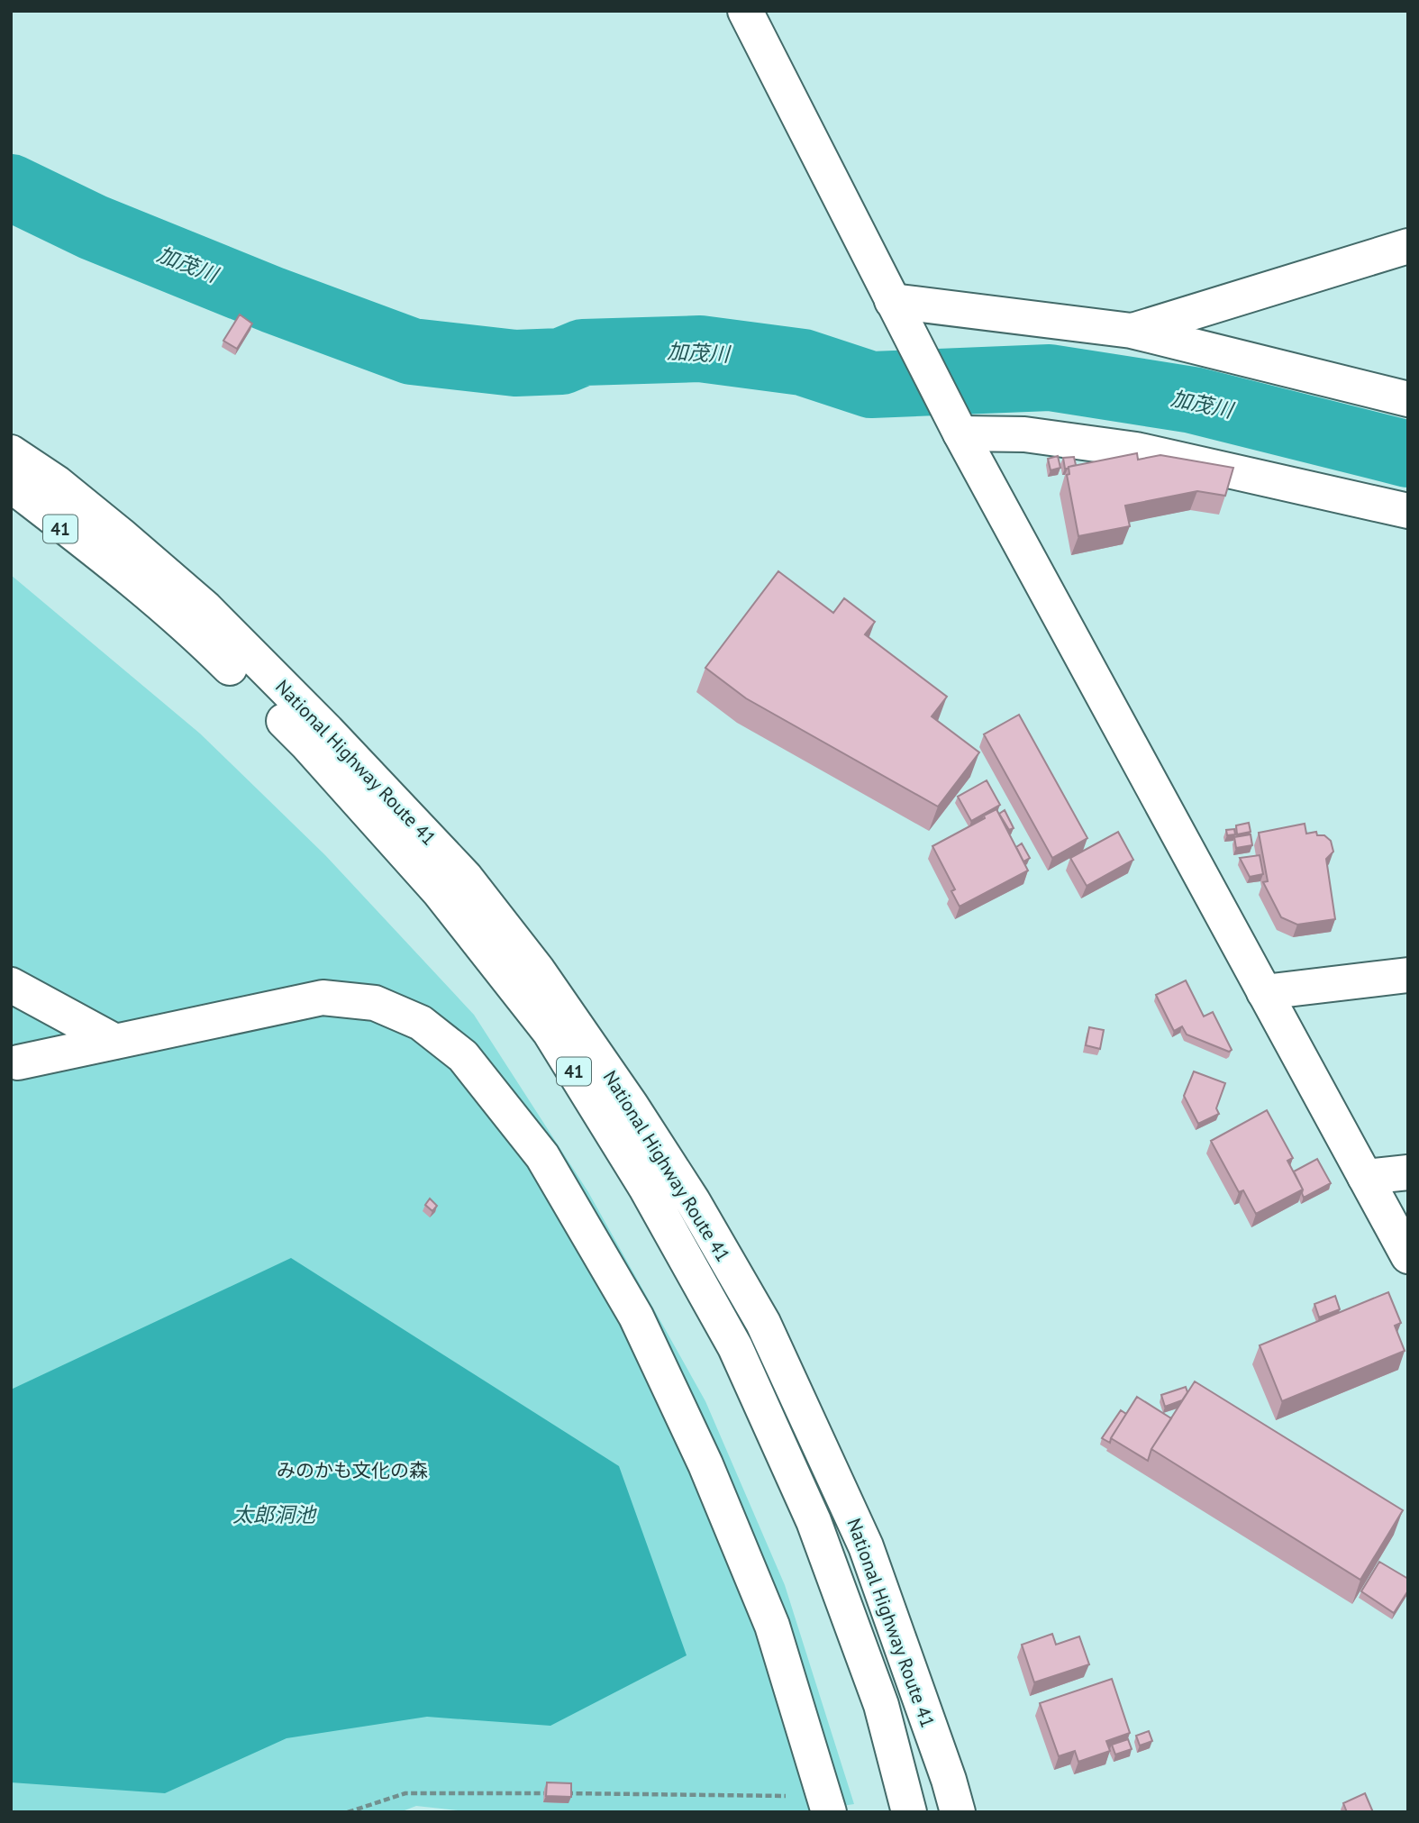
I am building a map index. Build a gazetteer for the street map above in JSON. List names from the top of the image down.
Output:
{
  "streets": {
    "main road": ["41", "National Highway Route 41"]
  },
  "crossings": [
    ["41", "National Highway Route 41"]
  ],
  "water": ["加茂川", "太郎洞池"],
  "parks": ["みのかも文化の森"]
}
